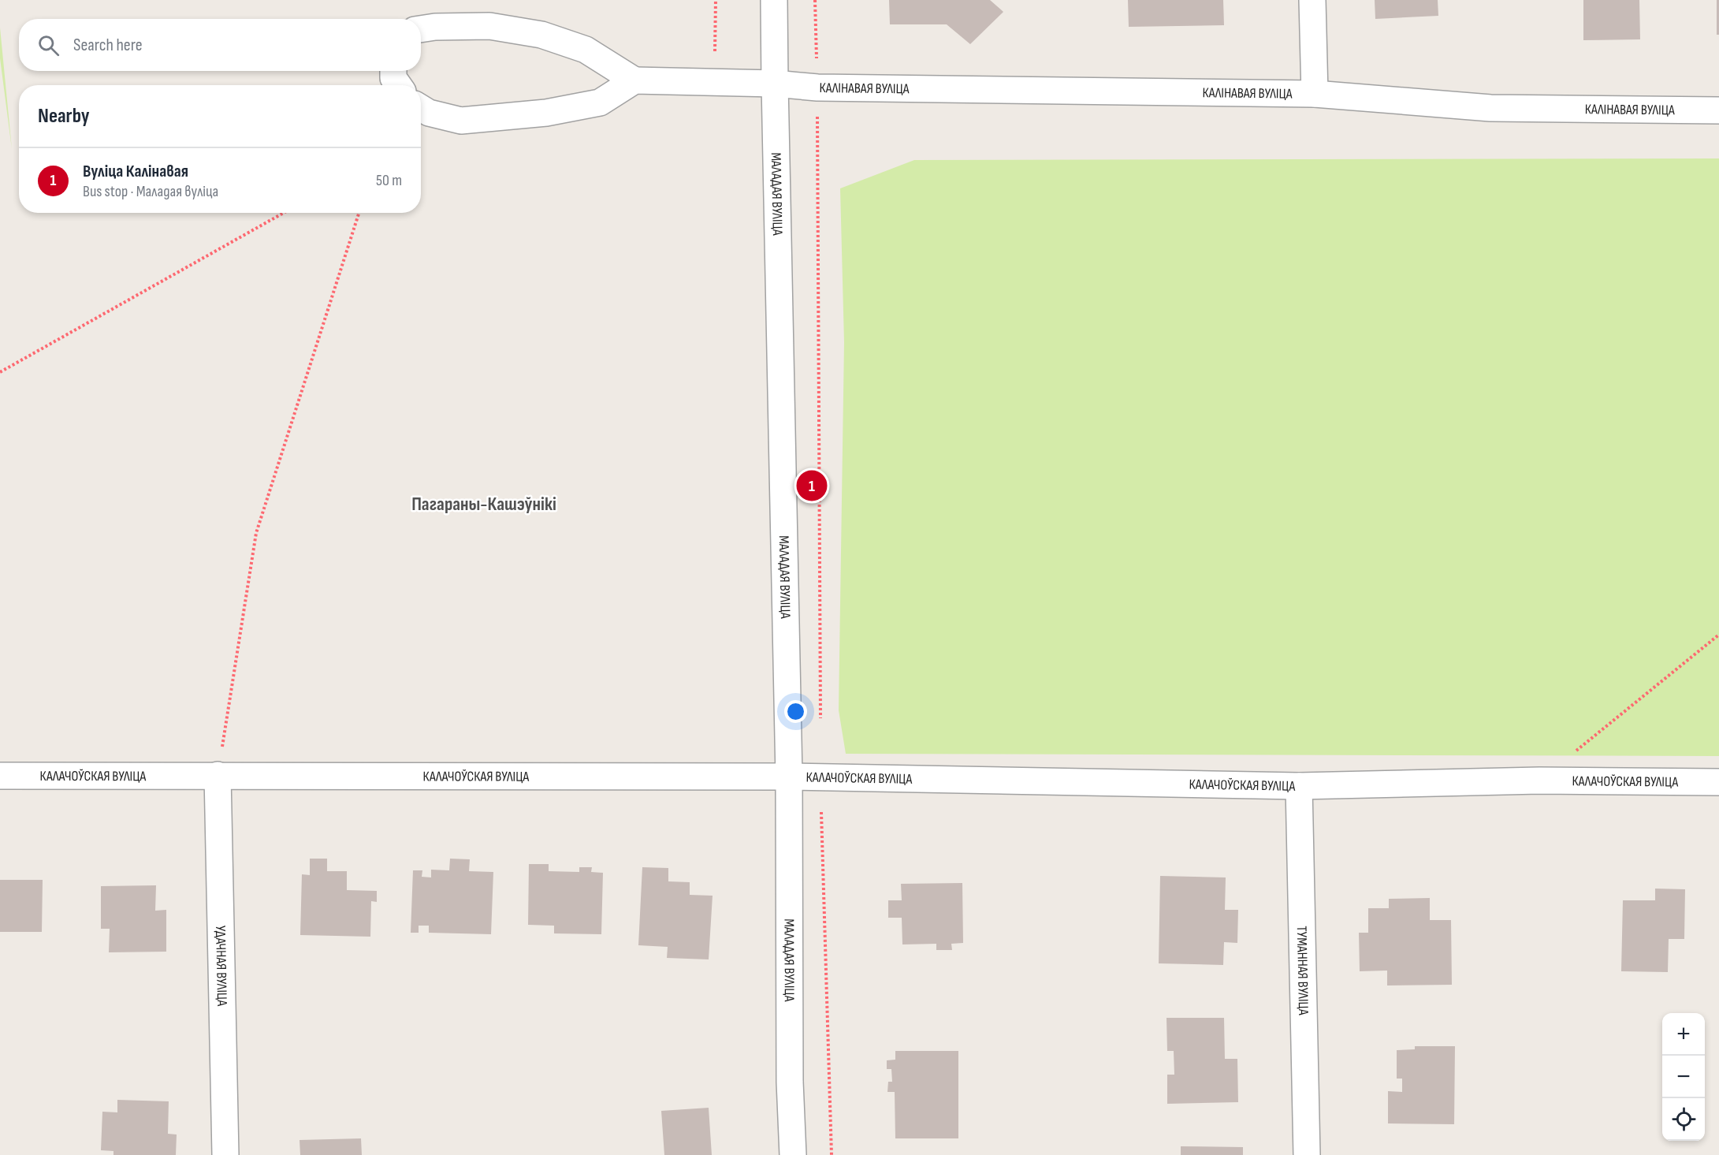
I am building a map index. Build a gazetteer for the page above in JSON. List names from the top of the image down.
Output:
{
  "streets": {
    "street": [
      "КАЛІНАВАЯ ВУЛІЦА",
      "МАЛАДАЯ ВУЛІЦА",
      "КАЛАЧОЎСКАЯ ВУЛІЦА",
      "УДАЧНАЯ ВУЛІЦА",
      "ТУМАННАЯ ВУЛІЦА"
    ]
  },
  "crossings": [
    ["КАЛІНАВАЯ ВУЛІЦА", "МАЛАДАЯ ВУЛІЦА"],
    ["МАЛАДАЯ ВУЛІЦА", "КАЛАЧОЎСКАЯ ВУЛІЦА"],
    ["КАЛАЧОЎСКАЯ ВУЛІЦА", "УДАЧНАЯ ВУЛІЦА"],
    ["КАЛАЧОЎСКАЯ ВУЛІЦА", "ТУМАННАЯ ВУЛІЦА"]
  ],
  "districts": ["Пагараны-Кашэўнікі"],
  "page": {
    "search": "Search here",
    "heading": "Nearby",
    "list": [
      {
        "mark": "1",
        "name": "Вуліца Калінавая",
        "note": "Bus stop · Маладая вуліца",
        "value": "50 m"
      }
    ],
    "pins": "1",
    "map_buttons": ["+", "−"]
  }
}
